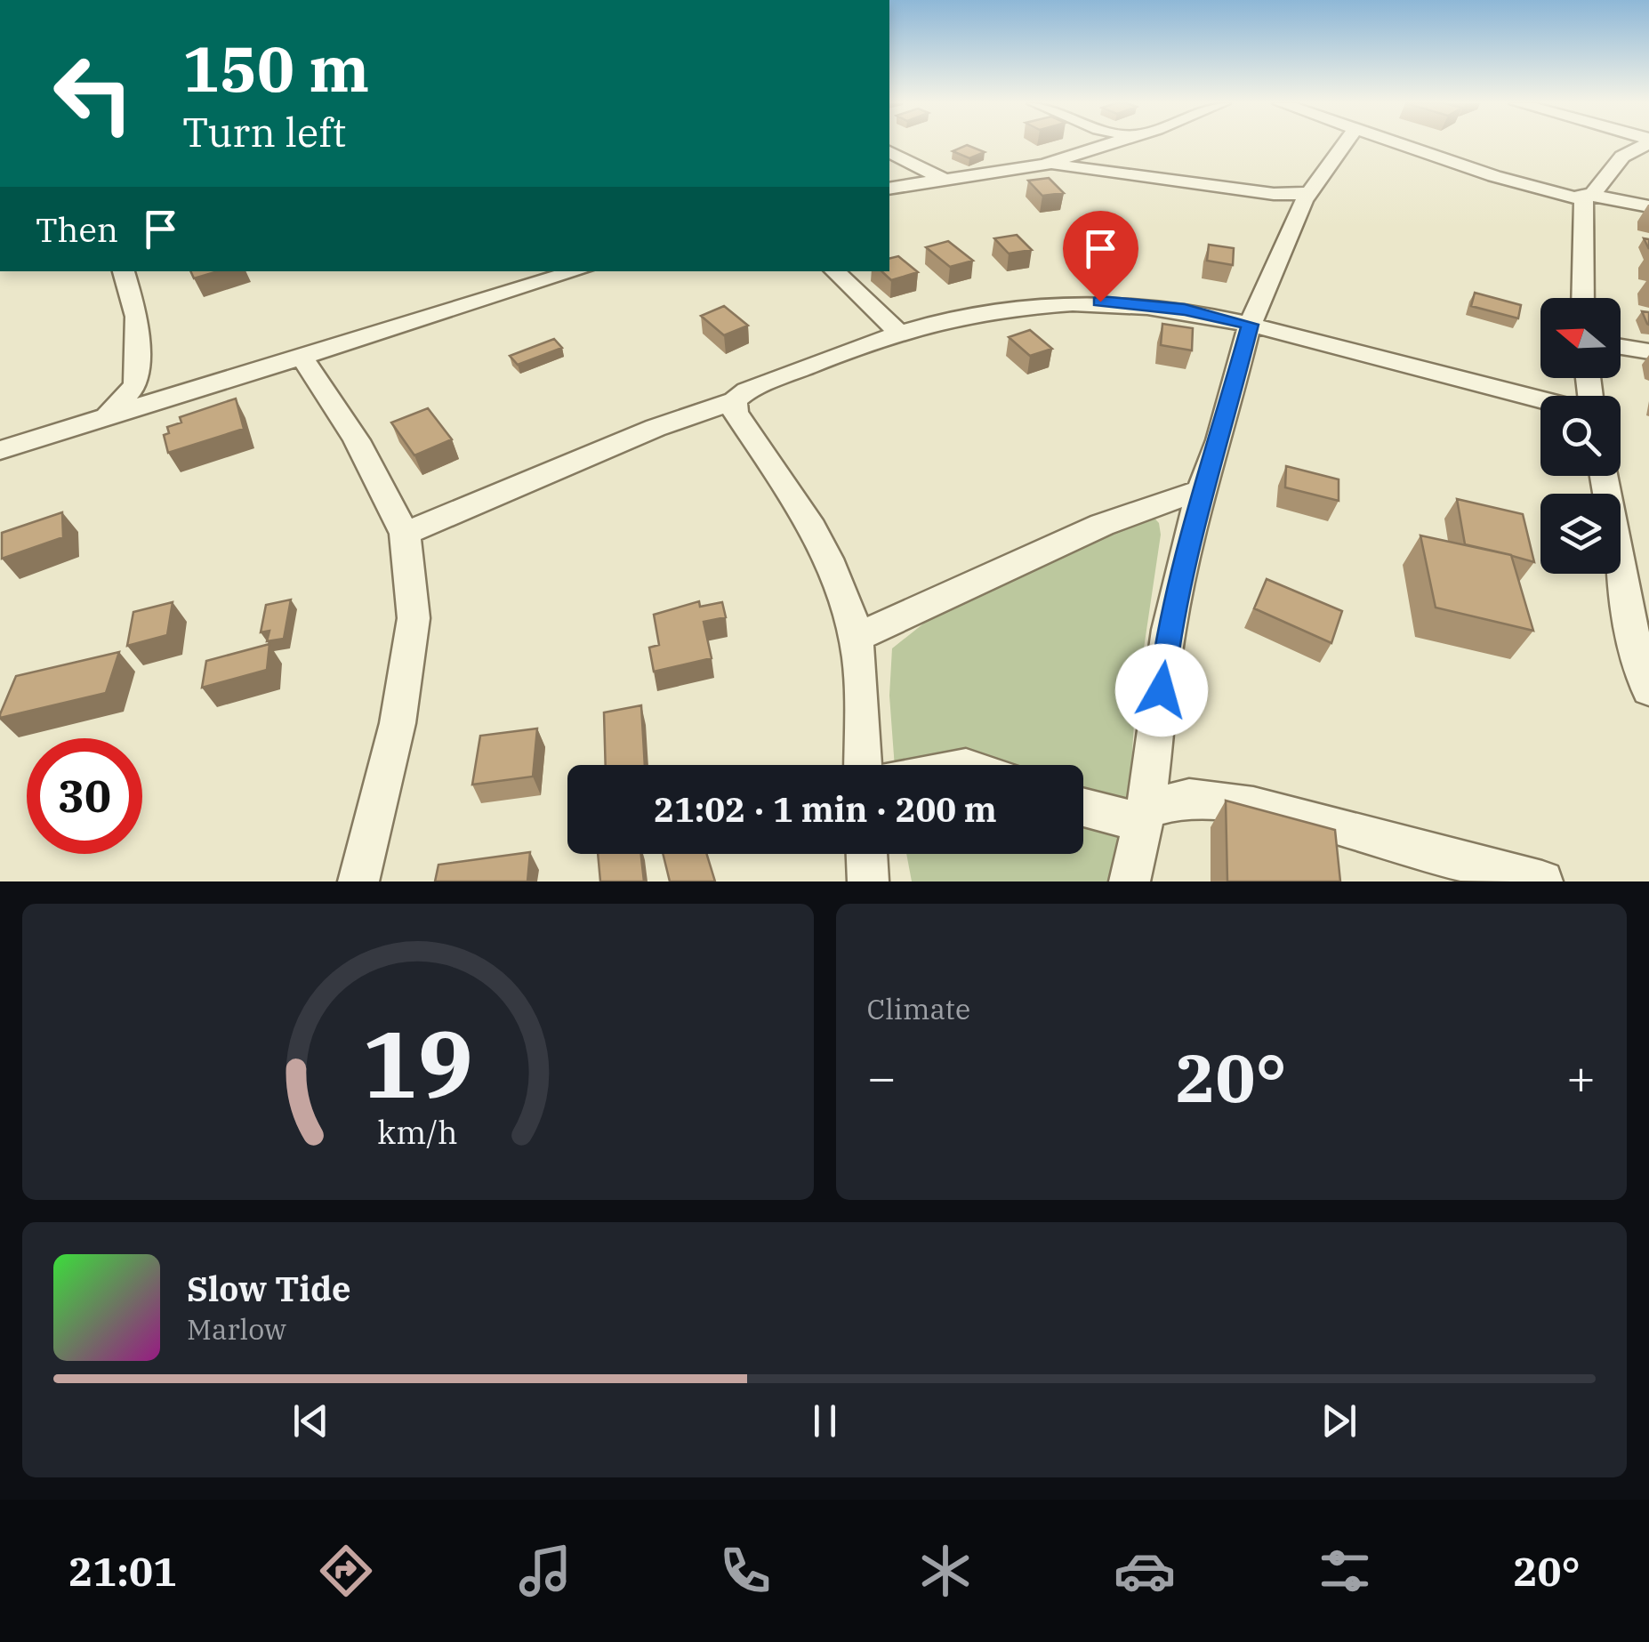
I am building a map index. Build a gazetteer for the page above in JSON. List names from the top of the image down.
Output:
{
  "north": "left",
  "page": {
    "turn": ["150 m", "Turn left"],
    "then": "Then",
    "limit": "30",
    "trip": "21:02 · 1 min · 200 m",
    "tile": "Climate",
    "heat": ["−", "20°", "+"],
    "song": ["Slow Tide", "Marlow"],
    "tabs": ["21:01", "20°"],
    "gauge": ["19", "km/h"]
  }
}
